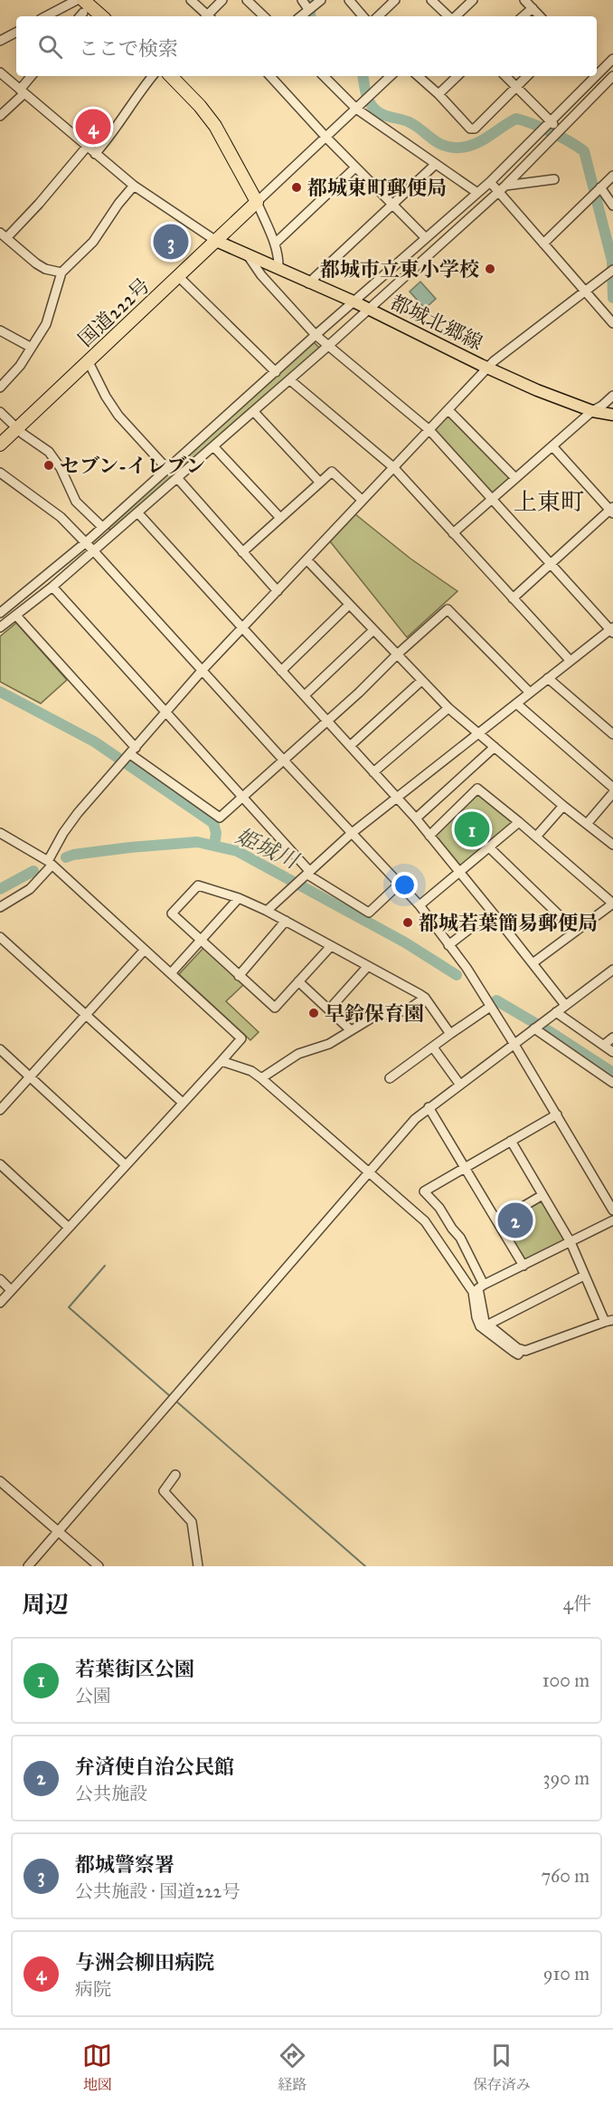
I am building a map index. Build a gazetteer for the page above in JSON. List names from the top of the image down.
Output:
{
  "streets": {
    "highway": ["国道222号"],
    "main road": ["都城北郷線"]
  },
  "crossings": [
    ["国道222号", "都城北郷線"]
  ],
  "districts": ["上東町"],
  "water": ["姫城川"],
  "places": [
    "都城東町郵便局",
    "都城市立東小学校",
    "セブン-イレブン",
    "都城若葉簡易郵便局",
    "早鈴保育園"
  ],
  "page": {
    "search": "ここで検索",
    "pins": [
      "4",
      "3",
      "1",
      "2"
    ],
    "heading": ["周辺", "4件"],
    "list": [
      {
        "mark": "1",
        "name": "若葉街区公園",
        "note": "公園",
        "value": "100 m"
      },
      {
        "mark": "2",
        "name": "弁済使自治公民館",
        "note": "公共施設",
        "value": "390 m"
      },
      {
        "mark": "3",
        "name": "都城警察署",
        "note": "公共施設 · 国道222号",
        "value": "760 m"
      },
      {
        "mark": "4",
        "name": "与洲会柳田病院",
        "note": "病院",
        "value": "910 m"
      }
    ],
    "nav": ["地図", "経路", "保存済み"]
  }
}
